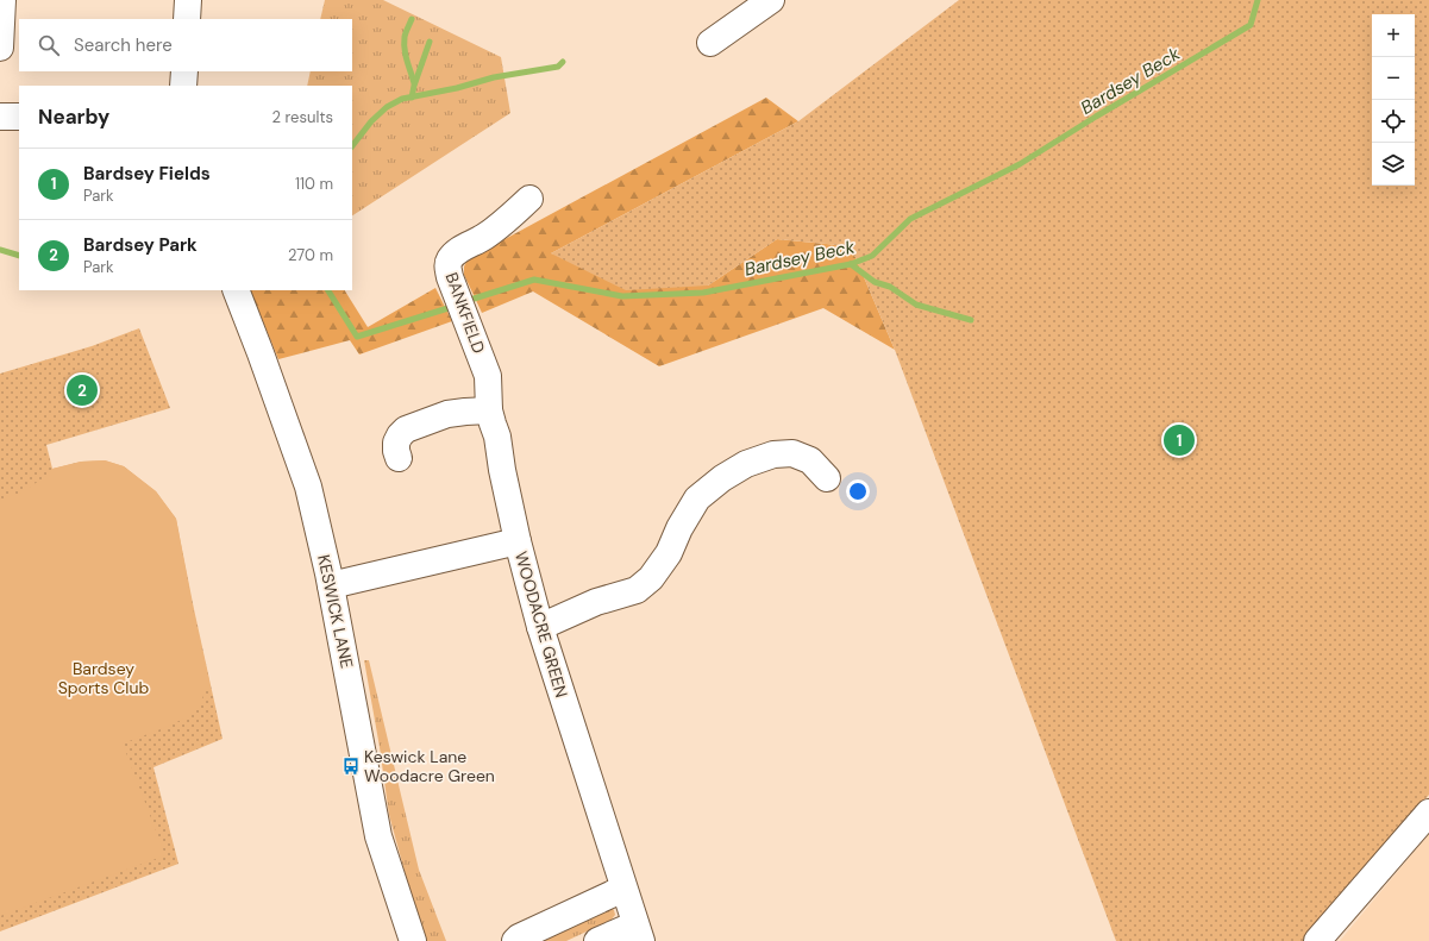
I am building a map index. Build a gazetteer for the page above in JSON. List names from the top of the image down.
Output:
{
  "streets": {
    "street": ["BANKFIELD", "KESWICK LANE", "WOODACRE GREEN"]
  },
  "crossings": [
    ["BANKFIELD", "WOODACRE GREEN"],
    ["KESWICK LANE", "WOODACRE GREEN"]
  ],
  "water": ["Bardsey Beck"],
  "parks": ["Bardsey Sports Club"],
  "places": {
    "bus stop": ["Keswick Lane Woodacre Green"]
  },
  "page": {
    "map_buttons": ["+", "−"],
    "search": "Search here",
    "heading": ["Nearby", "2 results"],
    "list": [
      {
        "mark": "1",
        "name": "Bardsey Fields",
        "note": "Park",
        "value": "110 m"
      },
      {
        "mark": "2",
        "name": "Bardsey Park",
        "note": "Park",
        "value": "270 m"
      }
    ],
    "pins": ["2", "1"]
  }
}
